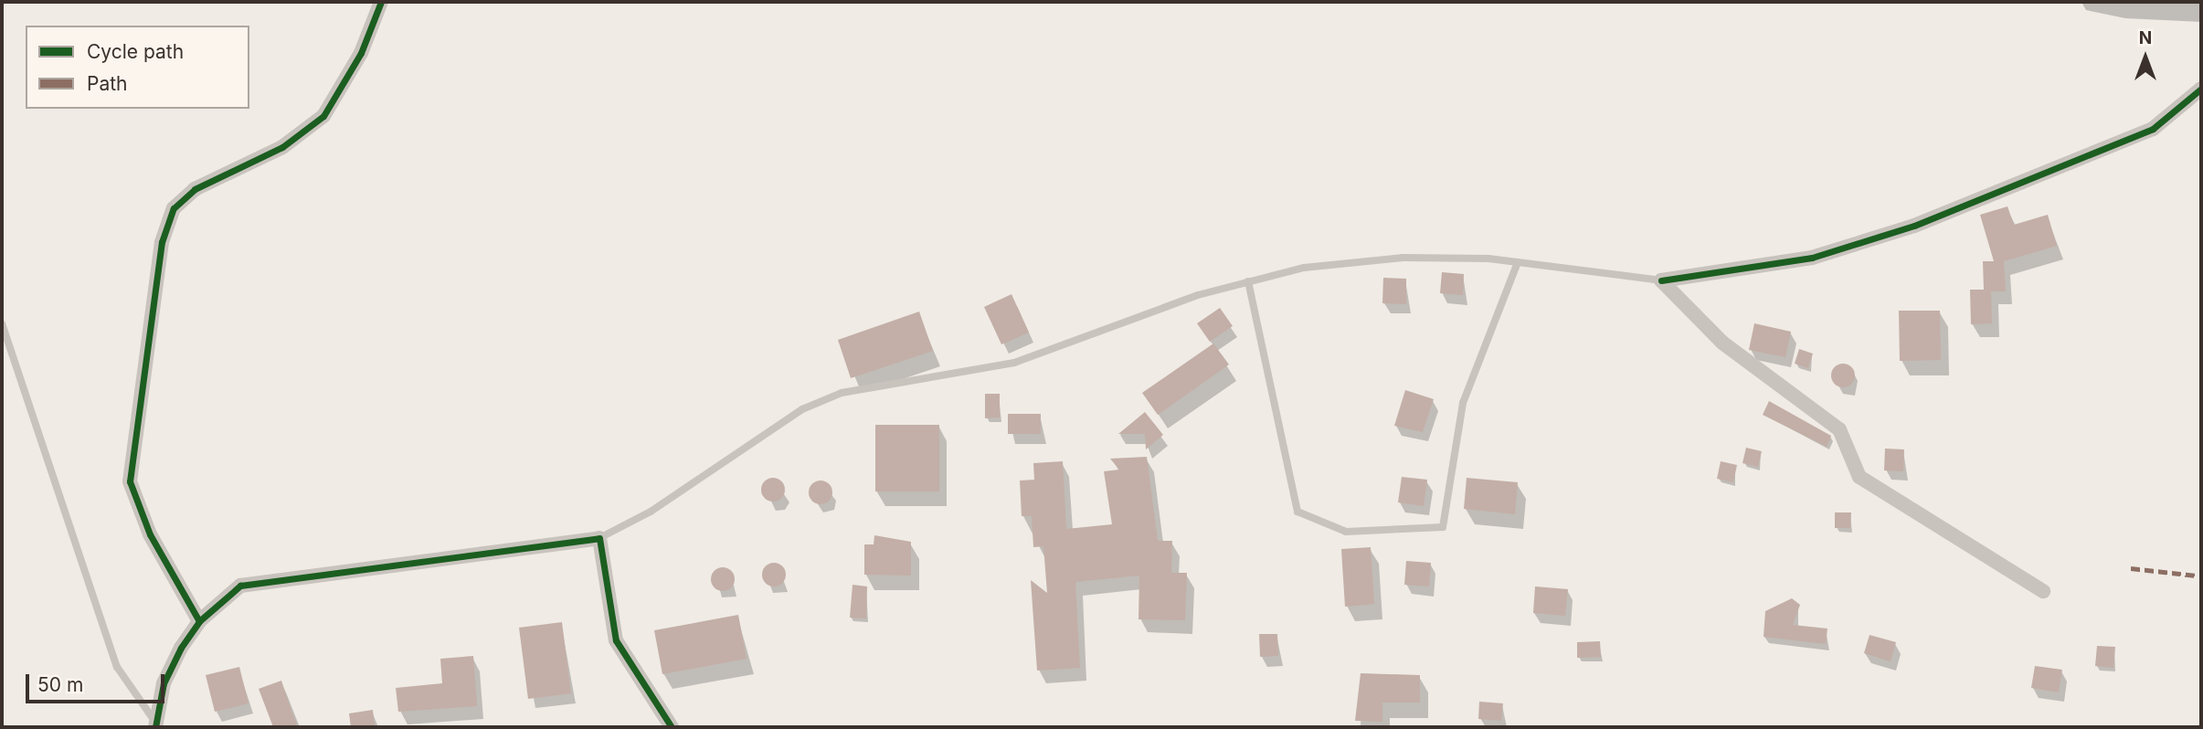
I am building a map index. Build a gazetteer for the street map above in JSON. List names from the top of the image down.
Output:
{
  "legend": ["Cycle path", "Path"],
  "scale_bar": "50 m",
  "north": "top"
}
